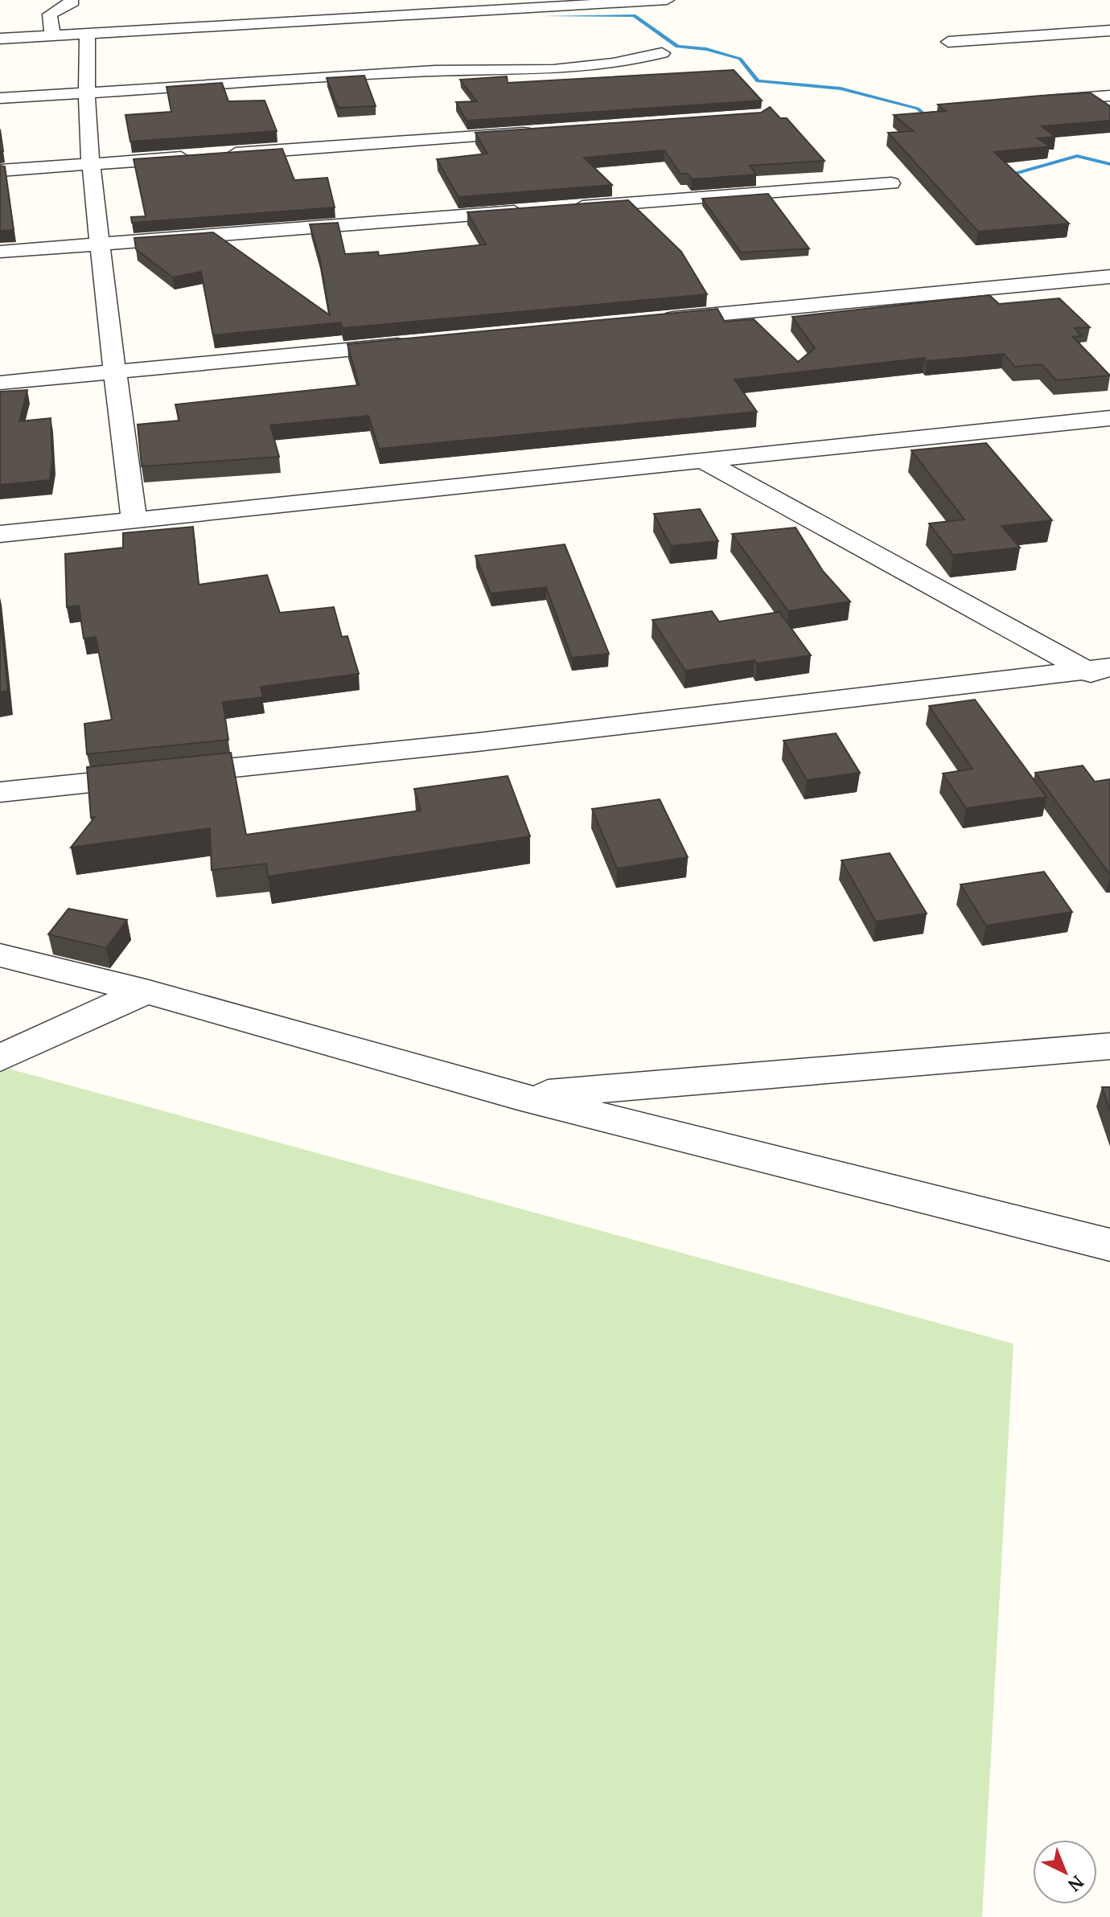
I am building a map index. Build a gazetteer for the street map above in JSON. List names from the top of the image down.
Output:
{
  "north": "bottom right"
}
